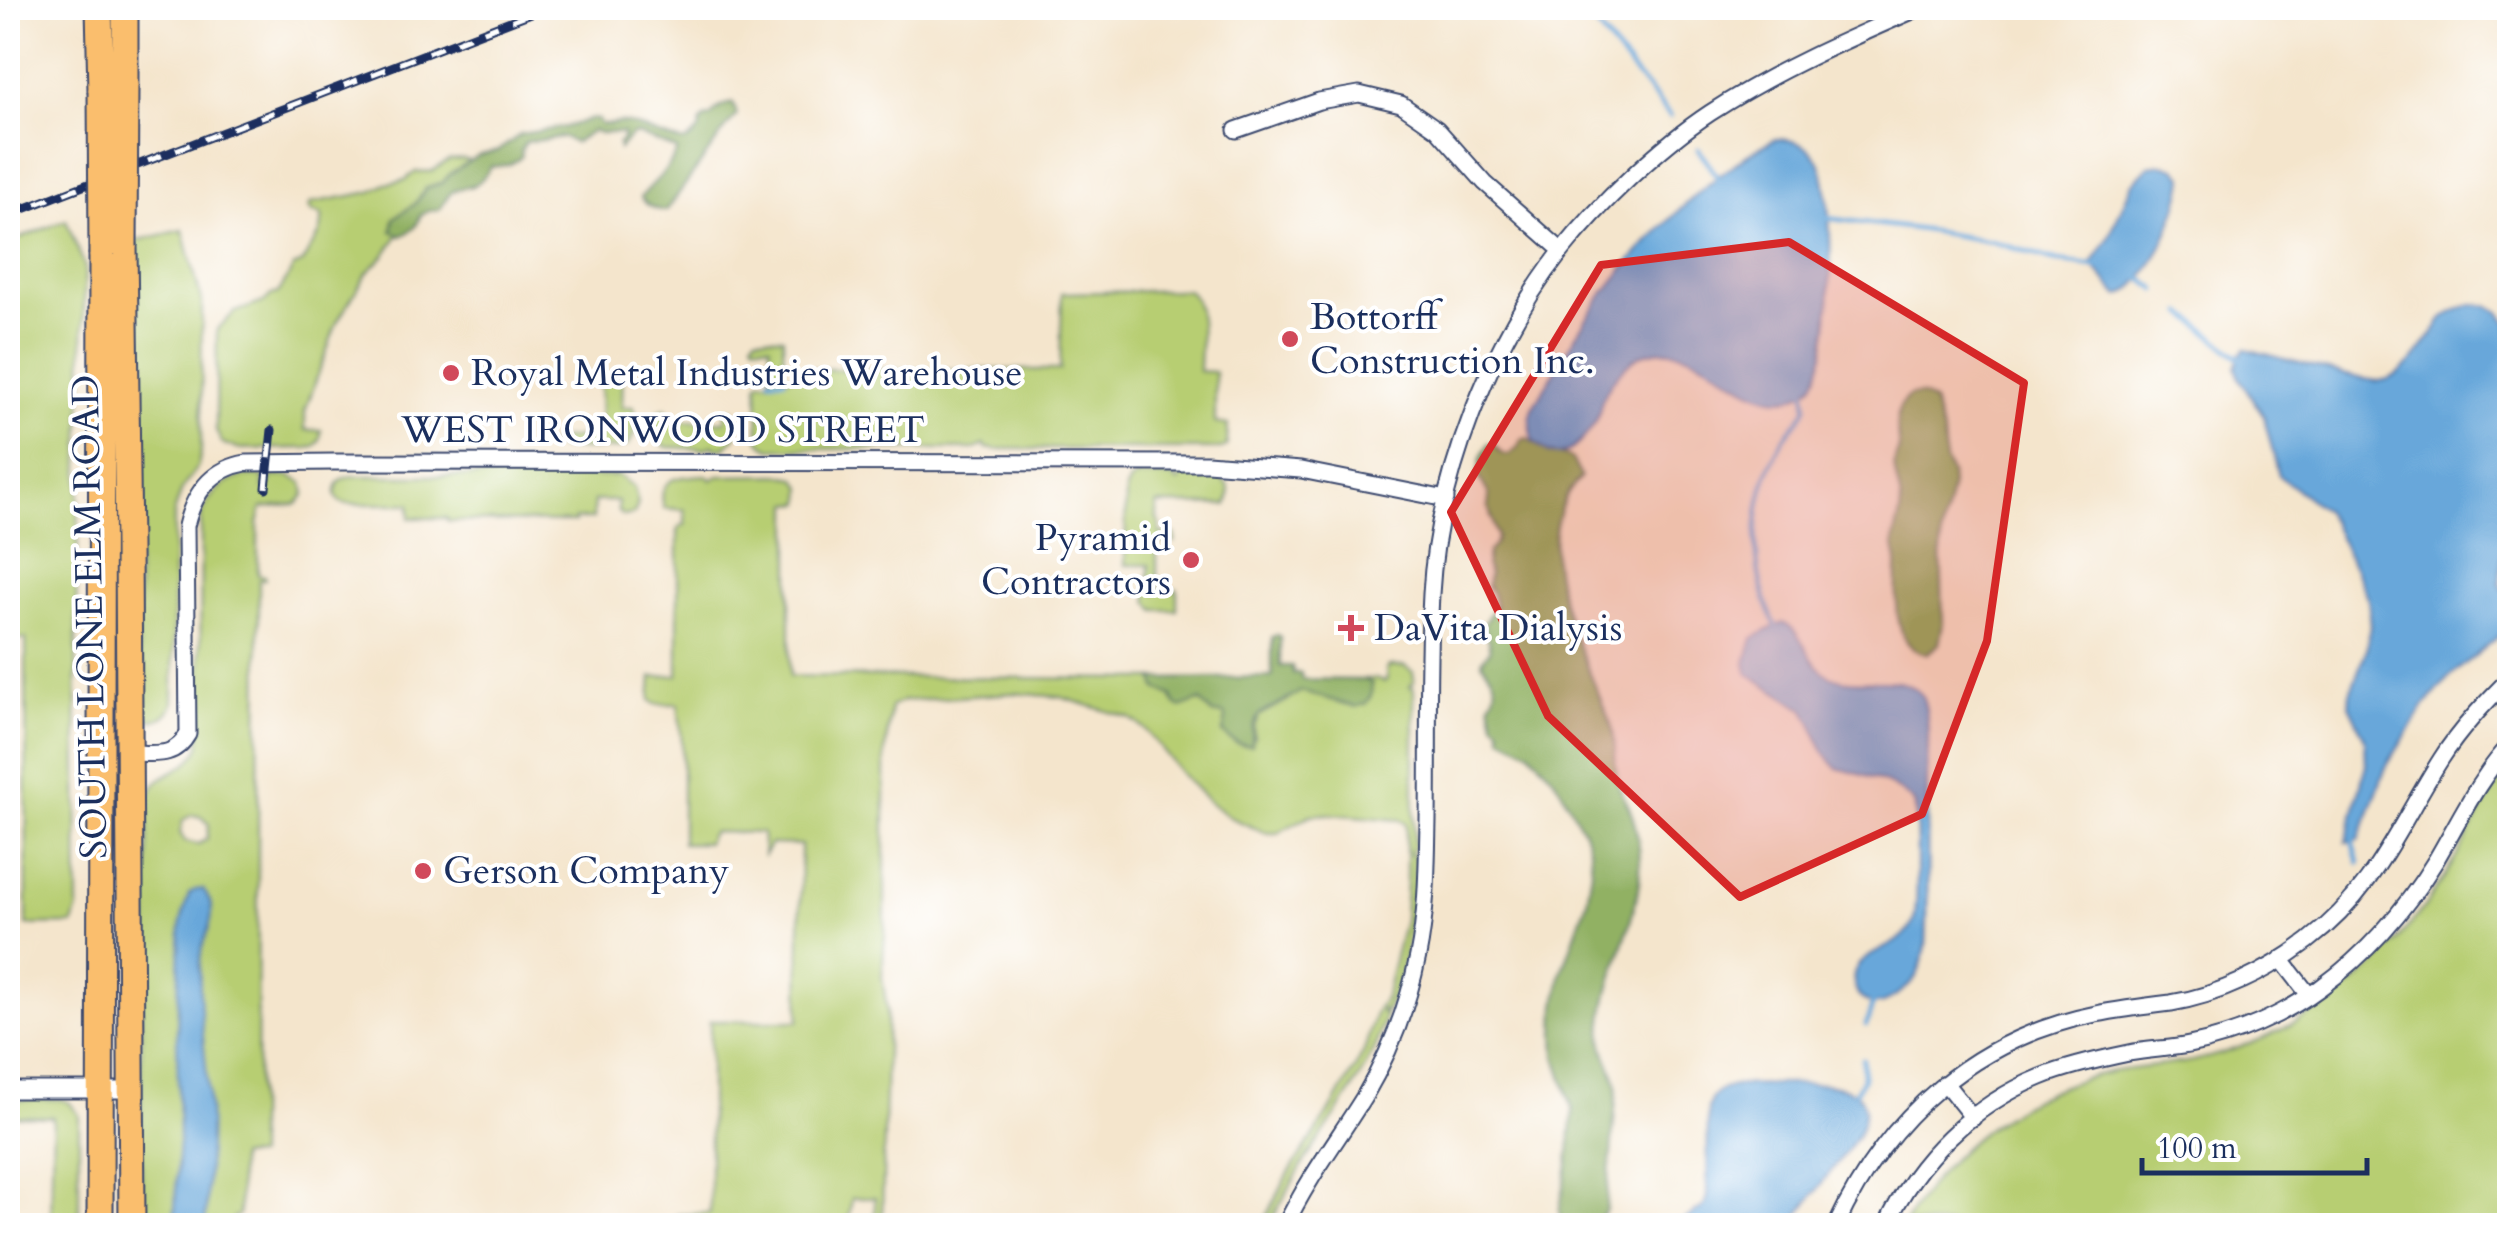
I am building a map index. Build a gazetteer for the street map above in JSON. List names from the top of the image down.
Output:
{
  "streets": {
    "main road": ["SOUTH LONE ELM ROAD"],
    "street": ["WEST IRONWOOD STREET"]
  },
  "crossings": [
    ["WEST IRONWOOD STREET", "SOUTH LONE ELM ROAD"]
  ],
  "places": {
    "other": [
      "Bottorff Construction Inc.",
      "Royal Metal Industries Warehouse",
      "Pyramid Contractors",
      "Gerson Company"
    ],
    "health": ["DaVita Dialysis"]
  },
  "scale_bar": "100 m"
}
